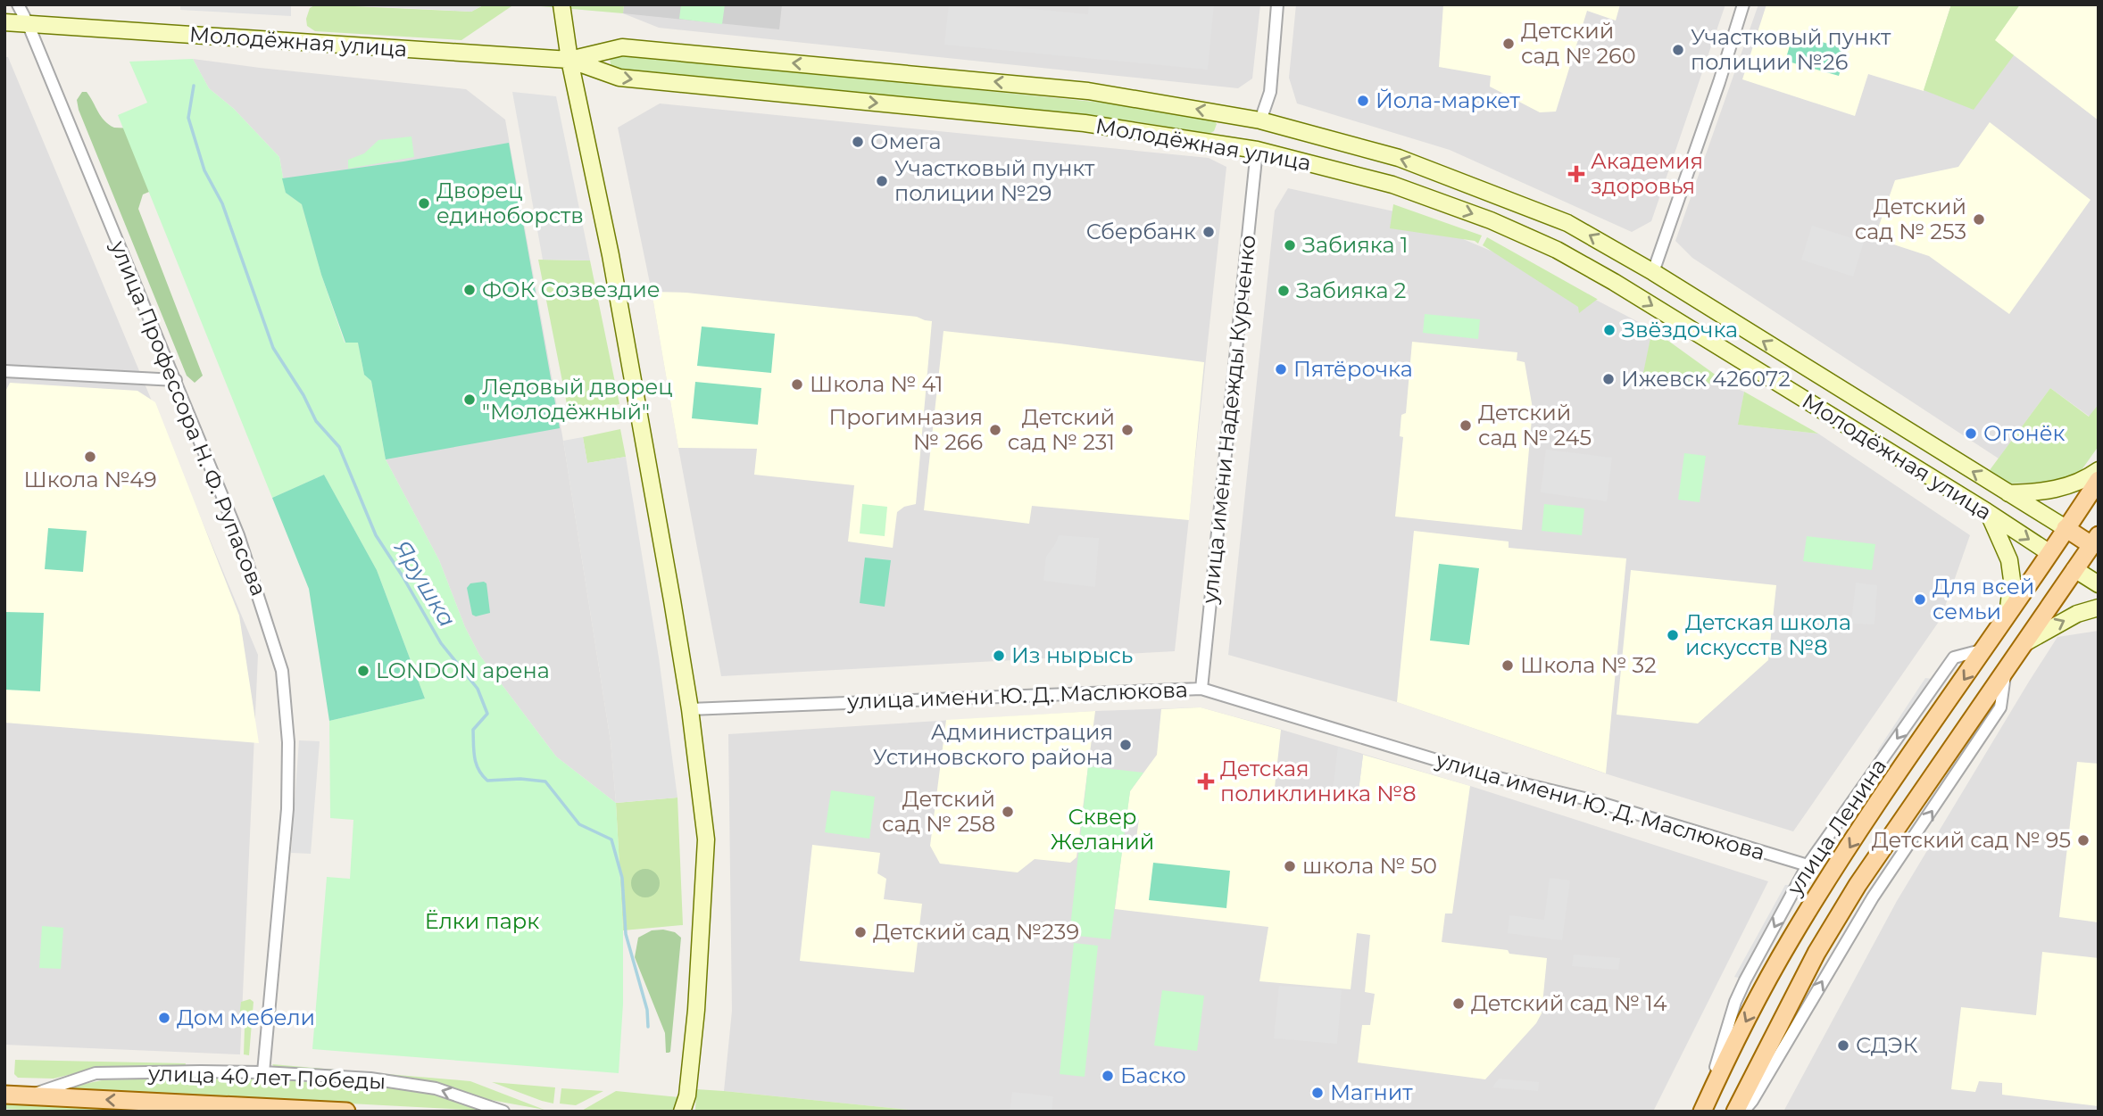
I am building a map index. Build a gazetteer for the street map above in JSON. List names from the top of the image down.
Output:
{
  "streets": {
    "main road": ["Молодёжная улица", "улица Ленина", "улица 40 лет Победы"],
    "street": ["улица Профессора Н. Ф. Рупасова", "улица имени Надежды Курченко", "улица имени Ю. Д. Маслюкова"]
  },
  "crossings": [
    ["Молодёжная улица", "улица Профессора Н. Ф. Рупасова"],
    ["Молодёжная улица", "улица имени Надежды Курченко"],
    ["Молодёжная улица", "улица Ленина"],
    ["улица Профессора Н. Ф. Рупасова", "улица 40 лет Победы"],
    ["улица имени Надежды Курченко", "улица имени Ю. Д. Маслюкова"],
    ["улица имени Ю. Д. Маслюкова", "улица Ленина"]
  ],
  "water": ["Ярушка"],
  "parks": ["Сквер Желаний", "Ёлки парк"],
  "places": {
    "other": [
      "Детский сад № 260",
      "Участковый пункт полиции №26",
      "Йола-маркет",
      "Омега",
      "Участковый пункт полиции №29",
      "Дворец единоборств",
      "Детский сад № 253",
      "Сбербанк",
      "Забияка 1",
      "ФОК Созвездие",
      "Забияка 2",
      "Звёздочка",
      "Пятёрочка",
      "Ижевск 426072",
      "Школа № 41",
      "Ледовый дворец \"Молодёжный\"",
      "Детский сад № 245",
      "Прогимназия № 266",
      "Детский сад № 231",
      "Огонёк",
      "Школа №49",
      "Для всей семьи",
      "Детская школа искусств №8",
      "Из нырысь",
      "Школа № 32",
      "LONDON арена",
      "Администрация Устиновского района",
      "Детский сад № 258",
      "Детский сад № 95",
      "школа № 50",
      "Детский сад №239",
      "Детский сад № 14",
      "Дом мебели",
      "СДЭК",
      "Баско",
      "Магнит"
    ],
    "health": ["Академия здоровья", "Детская поликлиника №8"]
  }
}
